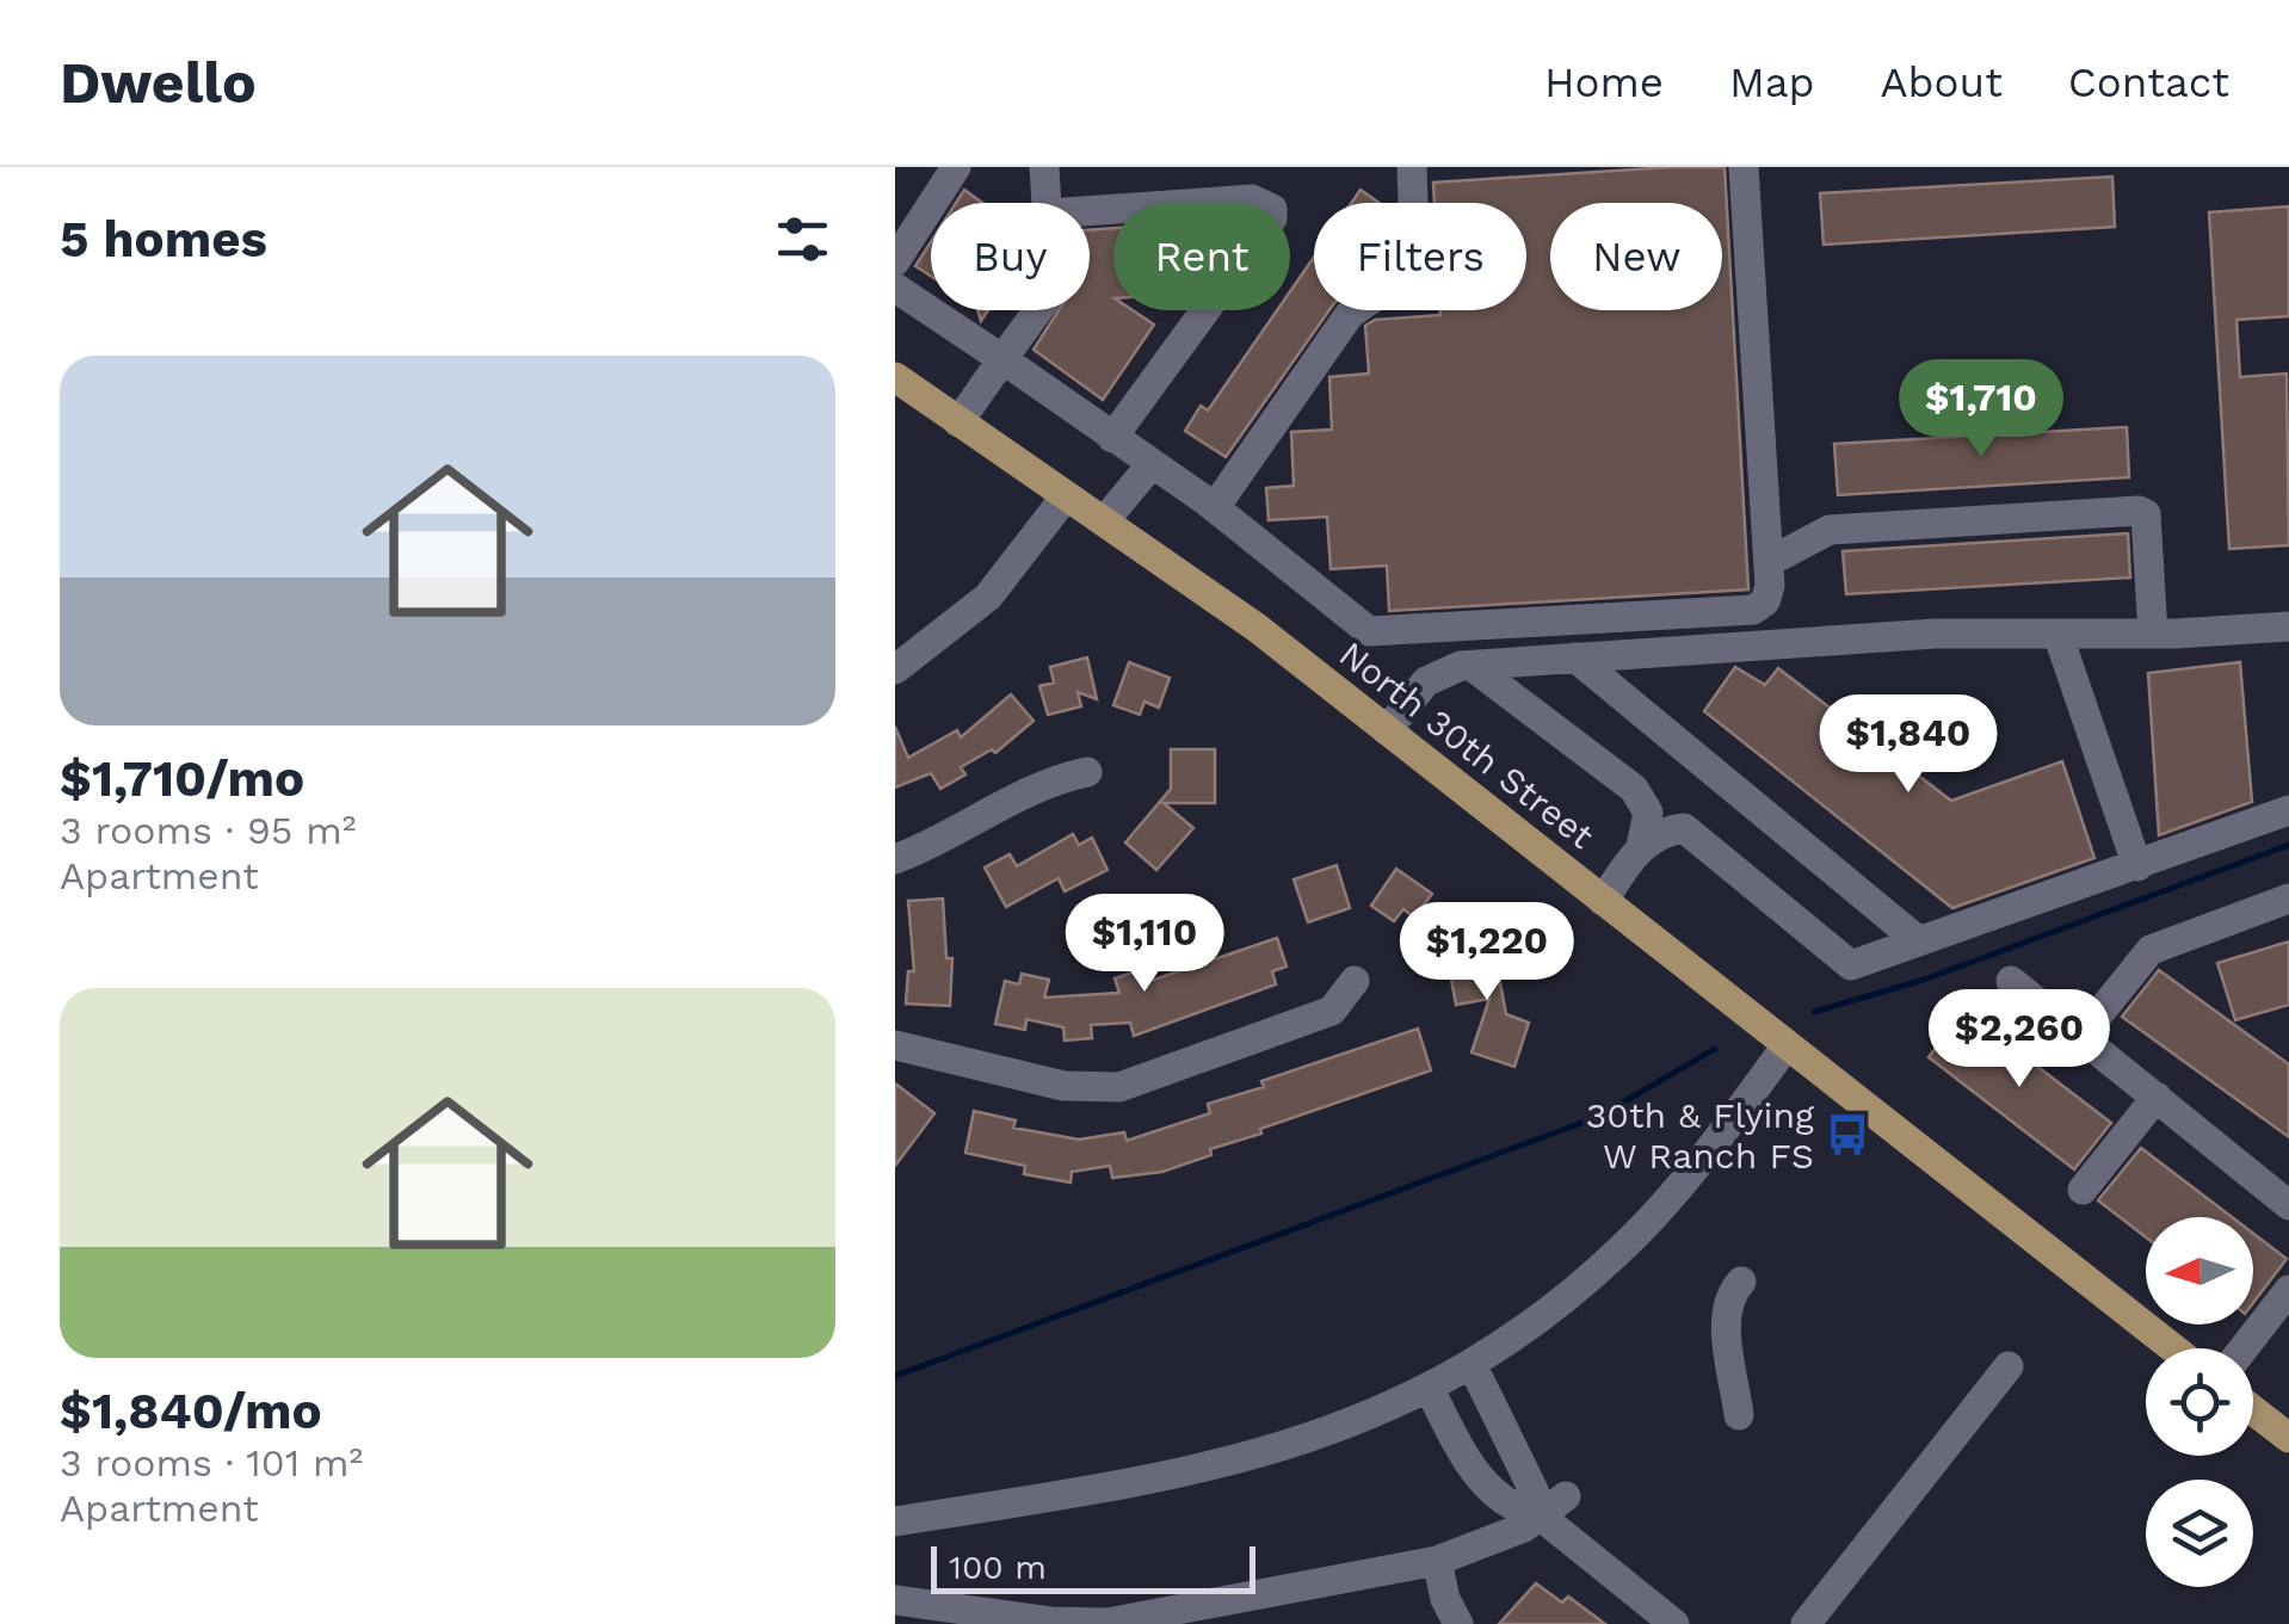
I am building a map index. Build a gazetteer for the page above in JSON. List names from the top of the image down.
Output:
{
  "streets": {
    "main road": ["North 30th Street"]
  },
  "places": {
    "bus stop": ["30th & Flying W Ranch FS"]
  },
  "scale_bar": "100 m",
  "north": "left",
  "page": {
    "header": "Dwello",
    "nav": [
      "Home",
      "Map",
      "About",
      "Contact"
    ],
    "heading": "5 homes",
    "chip": [
      "Buy",
      "Rent",
      "Filters",
      "New"
    ],
    "list": [
      {
        "name": "$1,710/mo",
        "note": "3 rooms · 95 m² · Apartment"
      },
      {
        "name": "$1,840/mo",
        "note": "3 rooms · 101 m² · Apartment"
      }
    ],
    "price": [
      "$1,710",
      "$1,840",
      "$1,110",
      "$1,220",
      "$2,260"
    ],
    "scale": "100 m"
  }
}
